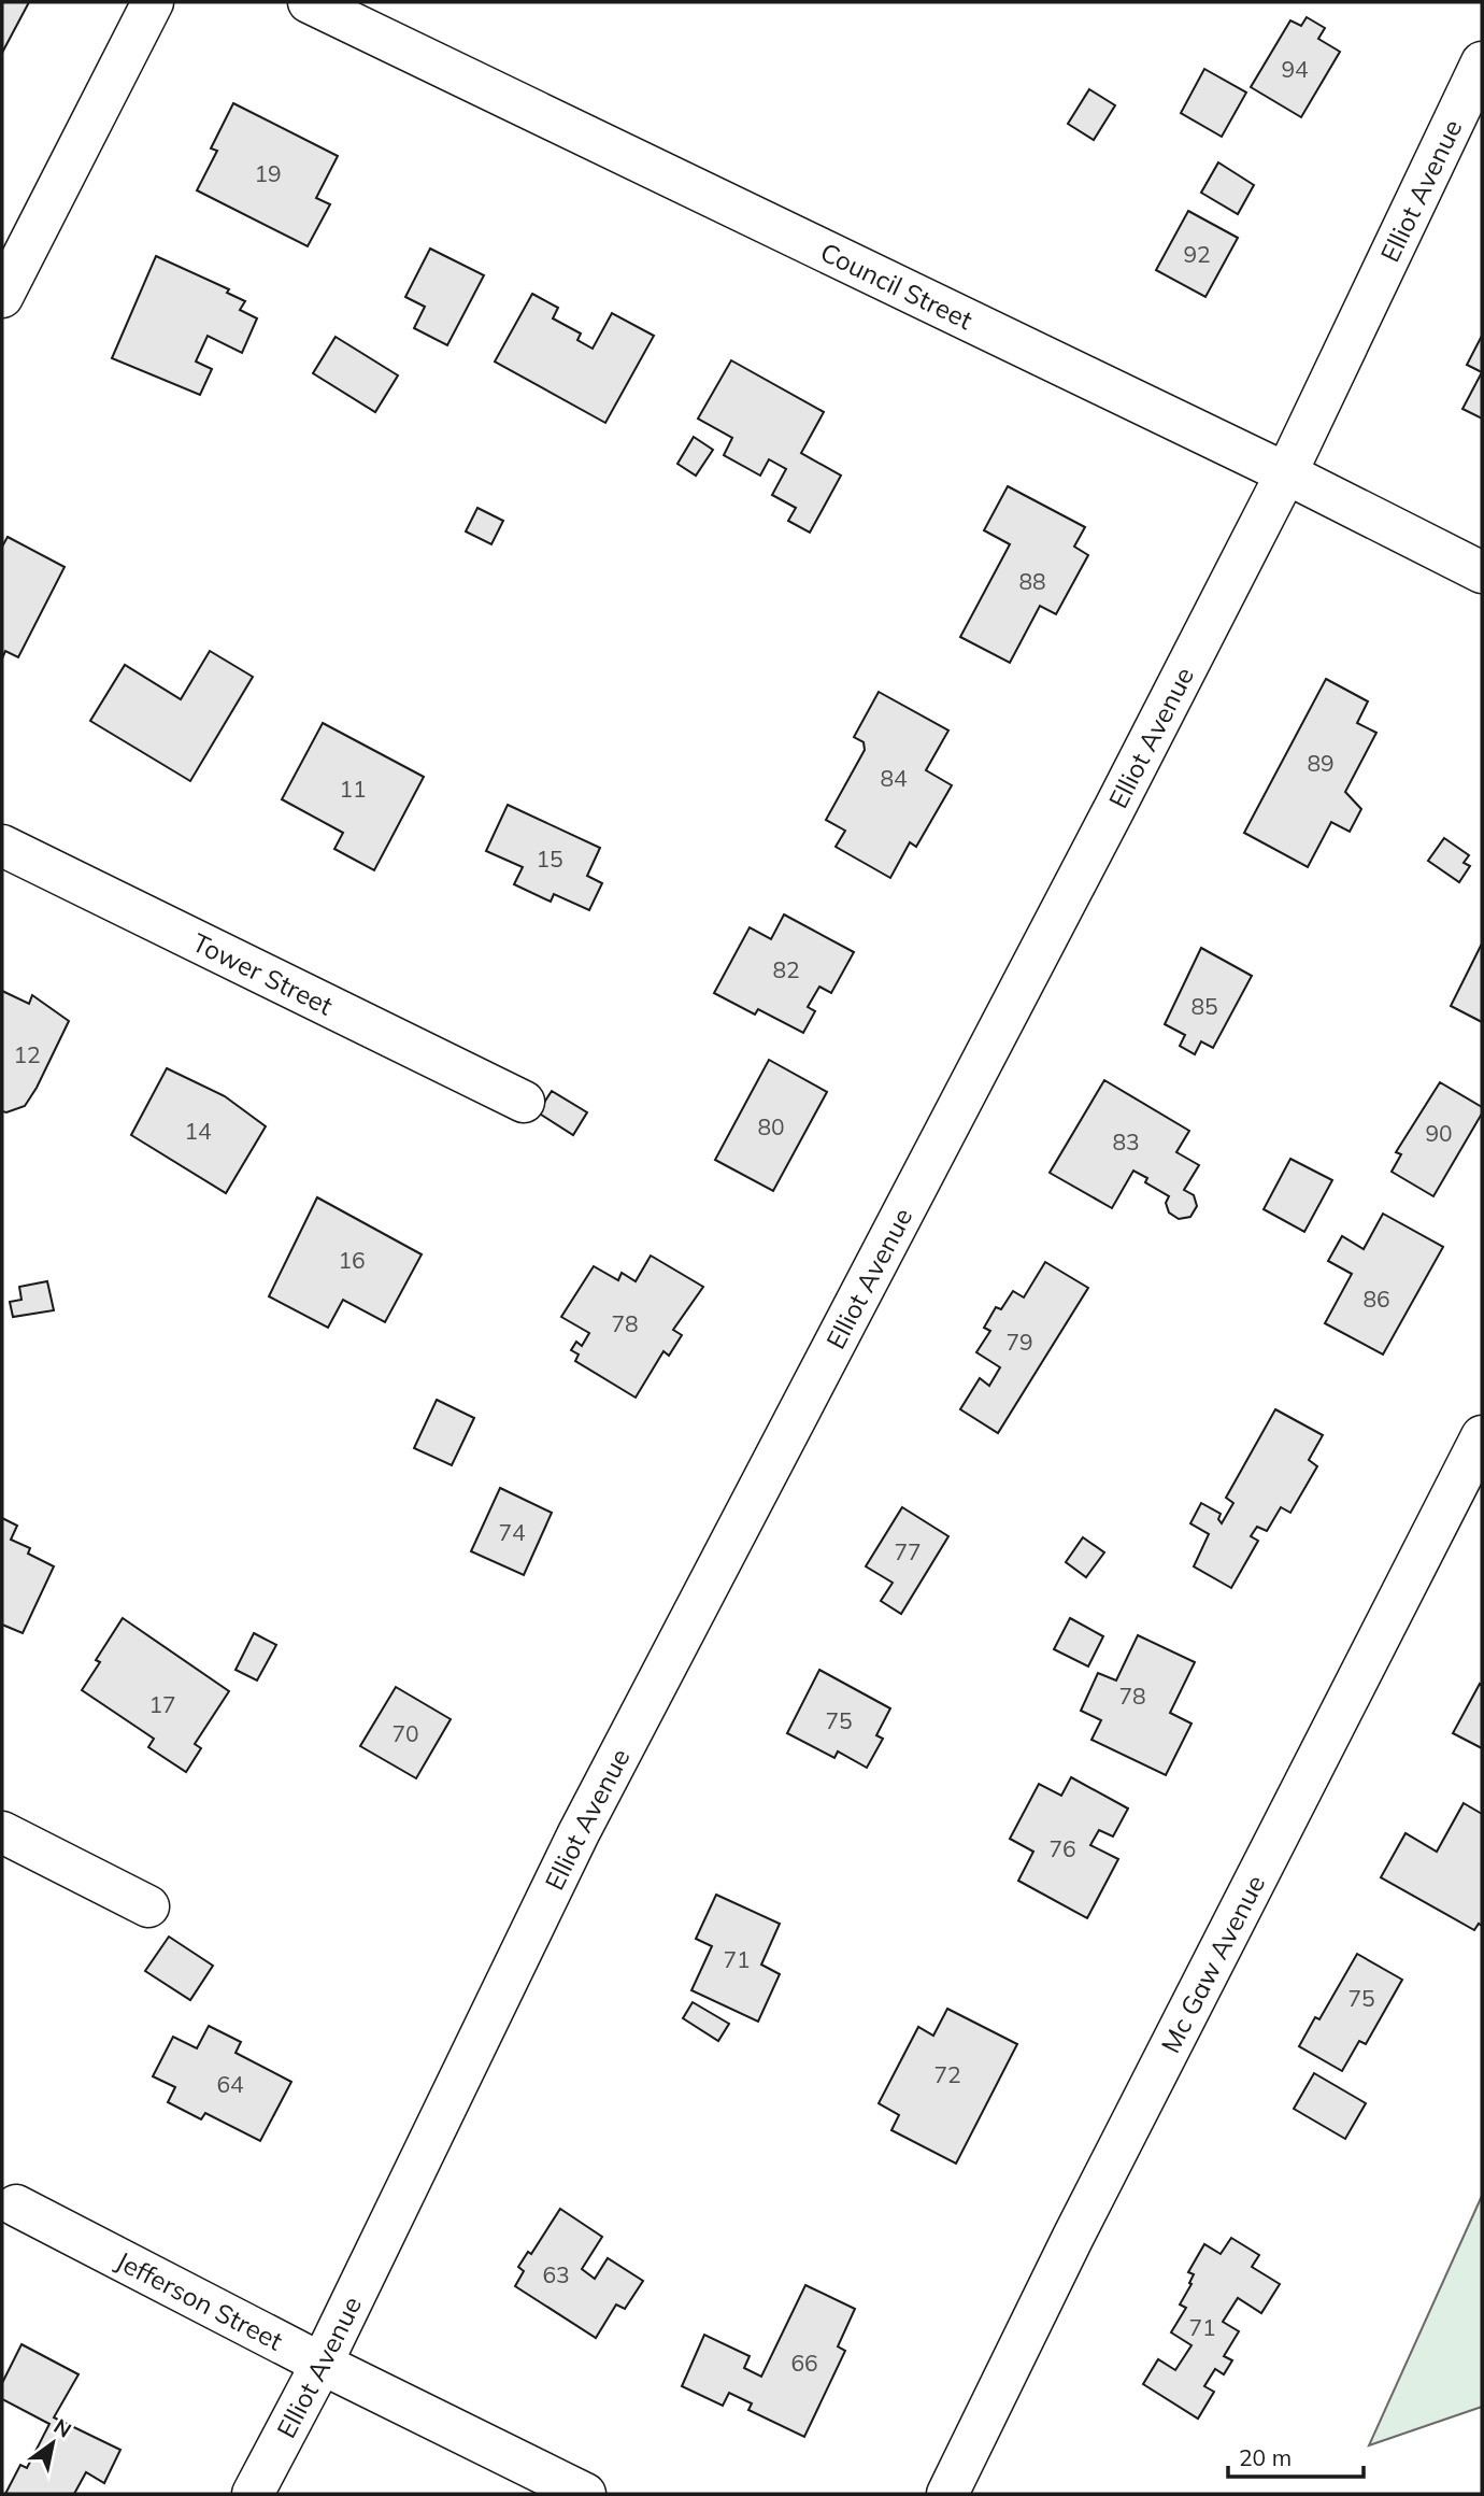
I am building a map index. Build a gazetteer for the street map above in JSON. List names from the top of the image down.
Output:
{
  "streets": {
    "street": [
      "Elliot Avenue",
      "Council Street",
      "Tower Street",
      "Mc Gaw Avenue",
      "Jefferson Street"
    ]
  },
  "crossings": [
    ["Elliot Avenue", "Council Street"],
    ["Elliot Avenue", "Jefferson Street"]
  ],
  "house_numbers": [
    "94",
    "19",
    "92",
    "88",
    "89",
    "84",
    "11",
    "15",
    "82",
    "85",
    "12",
    "80",
    "14",
    "90",
    "83",
    "16",
    "86",
    "78",
    "79",
    "74",
    "77",
    "78",
    "17",
    "75",
    "70",
    "76",
    "71",
    "75",
    "72",
    "64",
    "63",
    "71",
    "66"
  ],
  "scale_bar": "20 m",
  "north": "top right"
}
